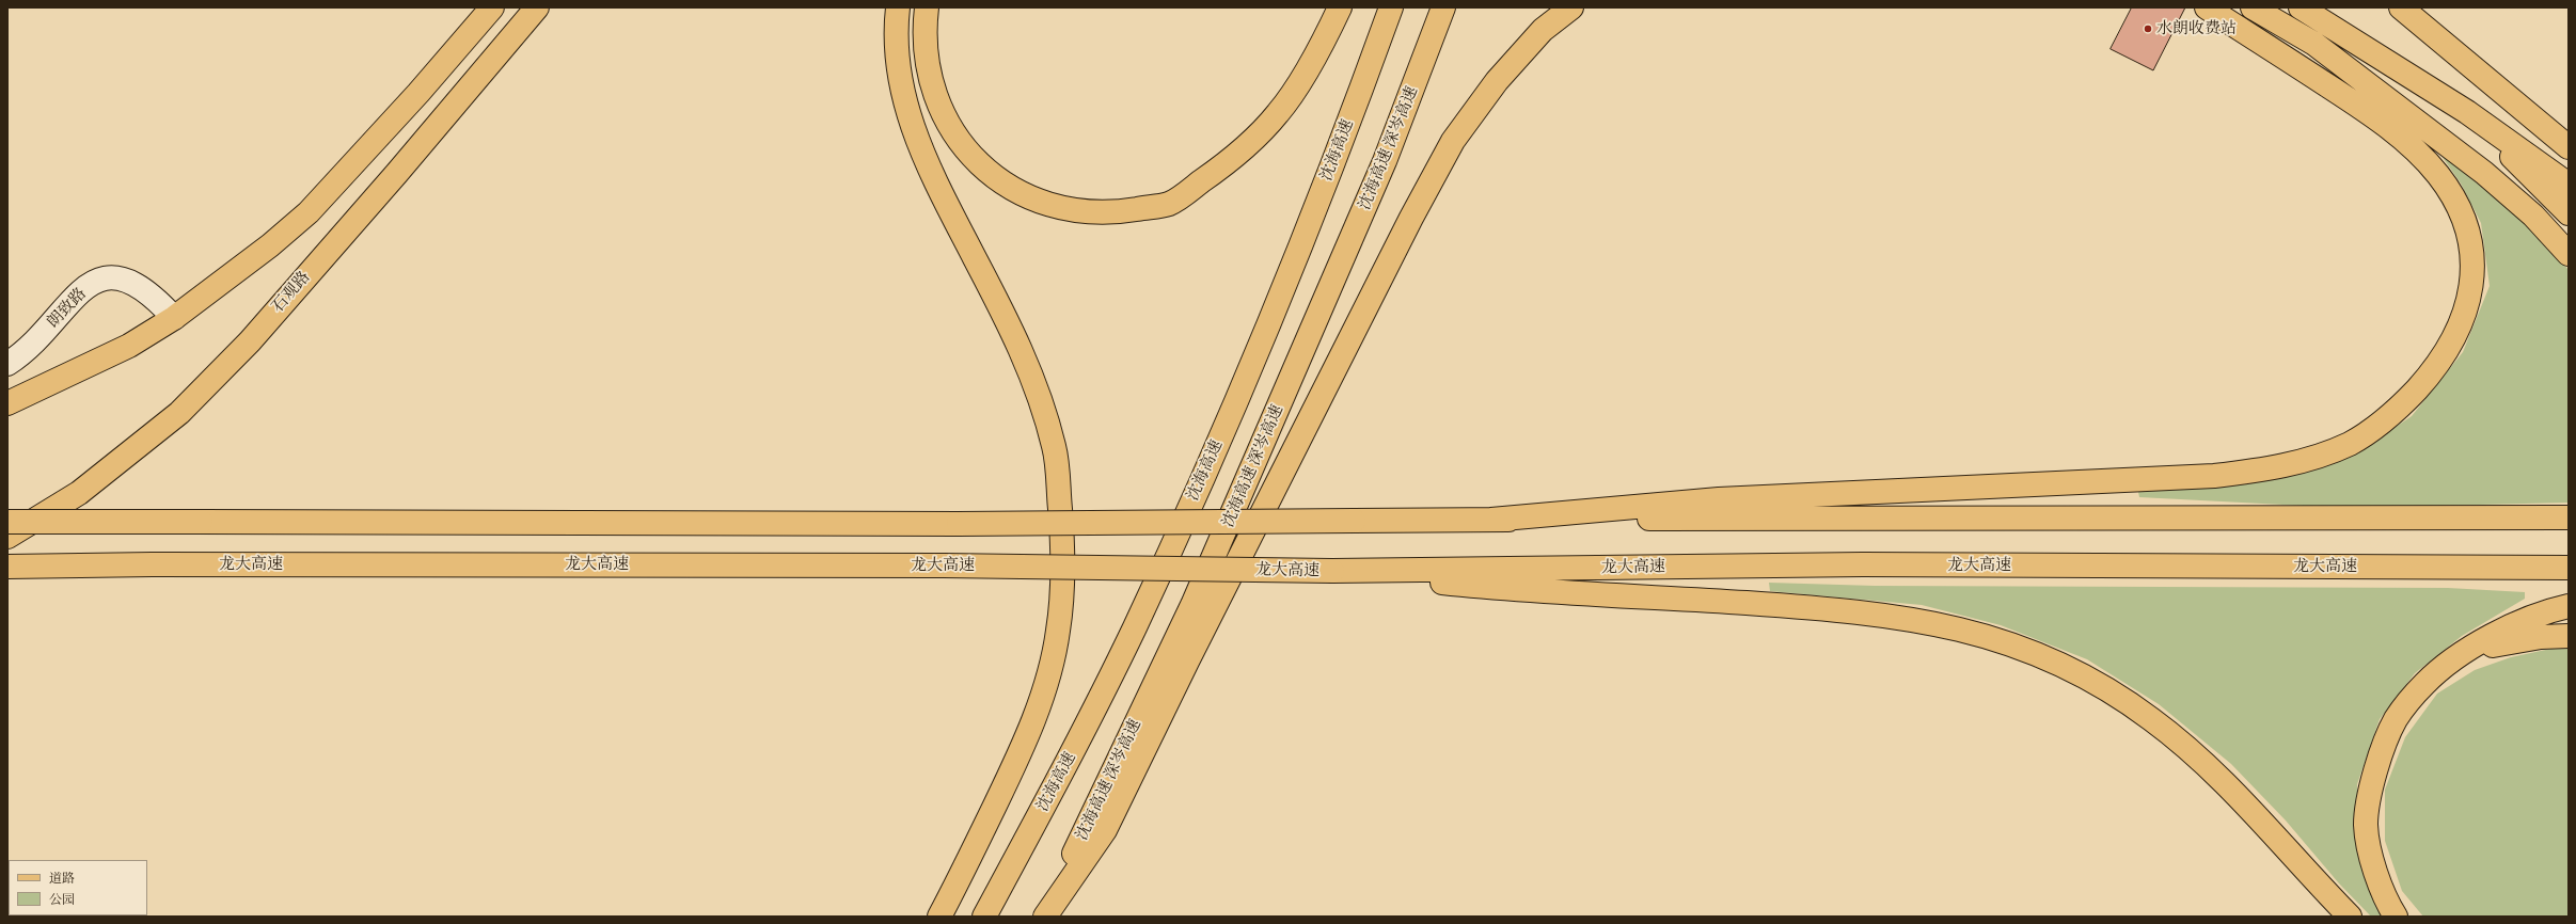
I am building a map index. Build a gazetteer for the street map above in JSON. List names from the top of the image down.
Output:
{
  "streets": {
    "main road": [
      "沈海高速 深岑高速",
      "沈海高速",
      "石观路",
      "龙大高速"
    ],
    "street": ["朗致路"]
  },
  "places": ["水朗收费站"],
  "legend": ["道路", "公园"]
}
